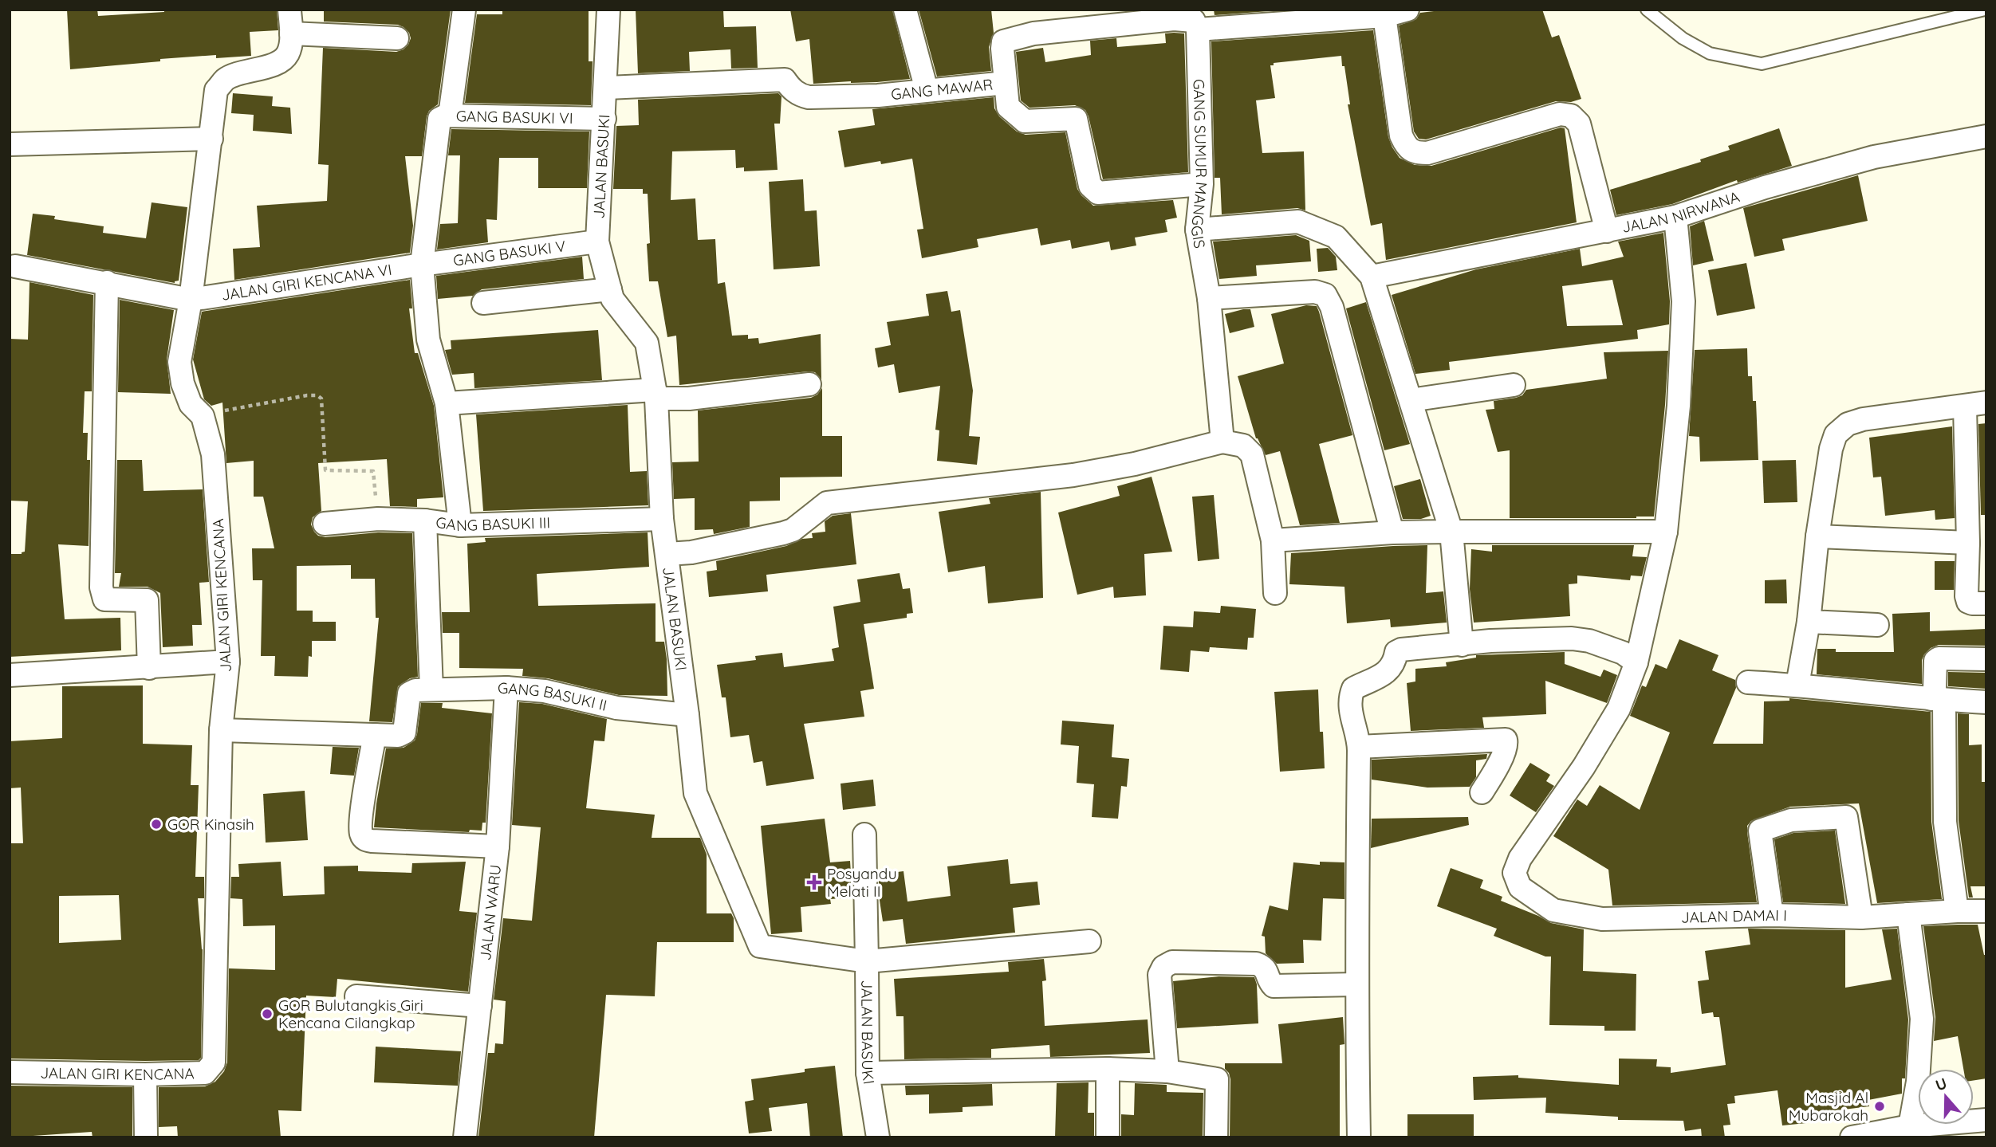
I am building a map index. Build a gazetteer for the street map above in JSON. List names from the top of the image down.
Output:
{
  "streets": {
    "street": [
      "GANG MAWAR",
      "GANG BASUKI VI",
      "GANG SUMUR MANGGIS",
      "JALAN BASUKI",
      "JALAN NIRWANA",
      "GANG BASUKI V",
      "JALAN GIRI KENCANA VI",
      "GANG BASUKI III",
      "JALAN GIRI KENCANA",
      "GANG BASUKI II",
      "JALAN WARU",
      "JALAN DAMAI I"
    ]
  },
  "crossings": [
    ["GANG MAWAR", "GANG SUMUR MANGGIS"],
    ["GANG MAWAR", "JALAN BASUKI"],
    ["GANG BASUKI VI", "JALAN BASUKI"],
    ["GANG BASUKI VI", "GANG BASUKI V"],
    ["GANG BASUKI VI", "JALAN GIRI KENCANA VI"],
    ["JALAN BASUKI", "GANG BASUKI V"],
    ["JALAN BASUKI", "GANG BASUKI III"],
    ["JALAN BASUKI", "GANG BASUKI II"],
    ["GANG BASUKI V", "JALAN GIRI KENCANA VI"],
    ["JALAN GIRI KENCANA VI", "JALAN GIRI KENCANA"],
    ["GANG BASUKI II", "JALAN WARU"]
  ],
  "places": {
    "other": ["GOR Kinasih", "GOR Bulutangkis Giri Kencana Cilangkap", "Masjid Al Mubarokah"],
    "health": ["Posyandu Melati II"]
  },
  "north": "top"
}
